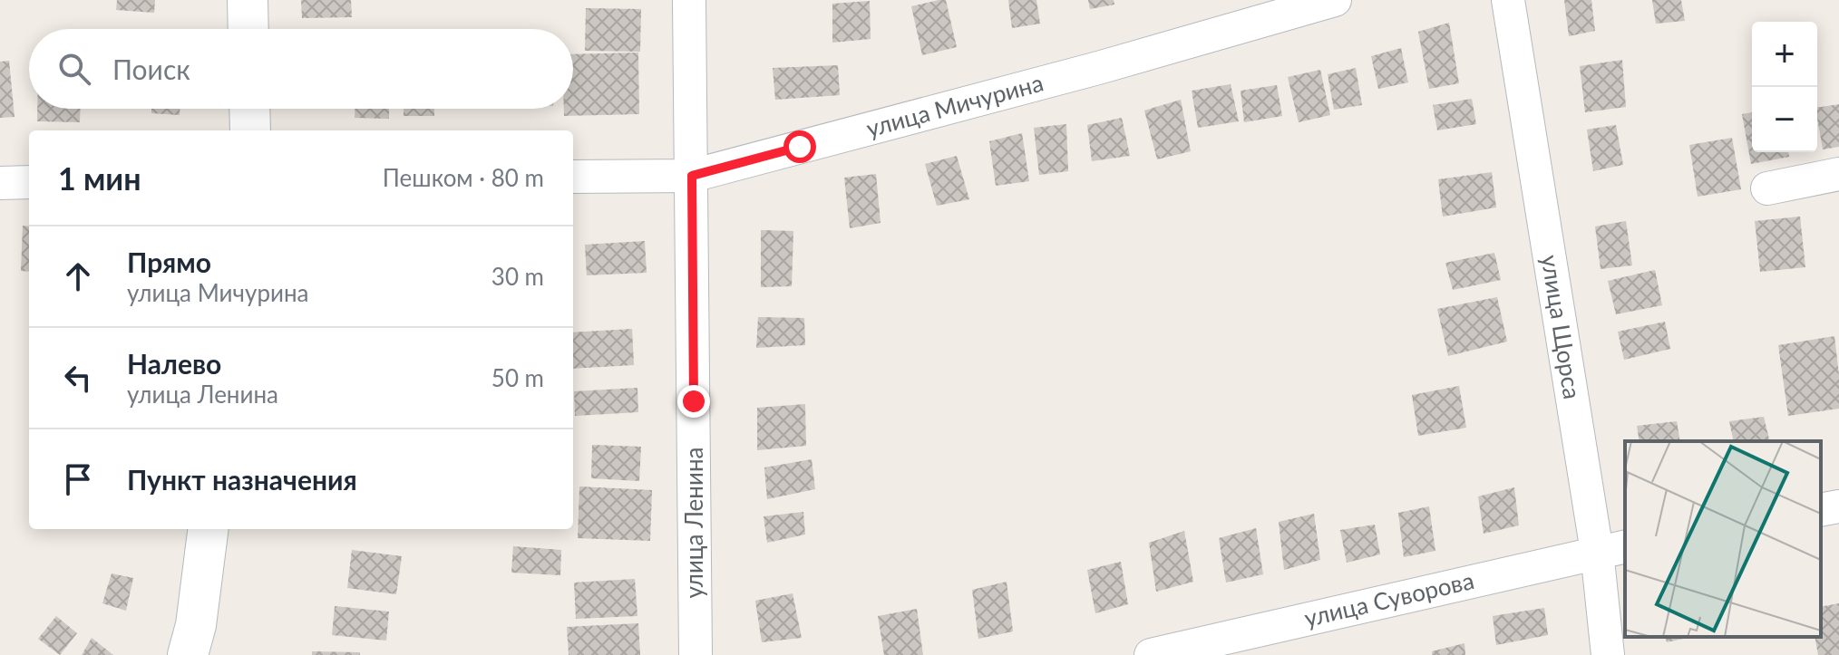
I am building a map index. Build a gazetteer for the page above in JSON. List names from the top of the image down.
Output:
{
  "streets": {
    "street": [
      "улица Мичурина",
      "улица Щорса",
      "улица Ленина",
      "улица Суворова"
    ]
  },
  "crossings": [
    ["улица Мичурина", "улица Ленина"],
    ["улица Щорса", "улица Суворова"]
  ],
  "page": {
    "map_buttons": ["+", "−"],
    "search": "Поиск",
    "heading": ["1 мин", "Пешком · 80 m"],
    "list": [
      ["Прямо", "улица Мичурина", "30 m"],
      ["Налево", "улица Ленина", "50 m"],
      "Пункт назначения"
    ]
  }
}
